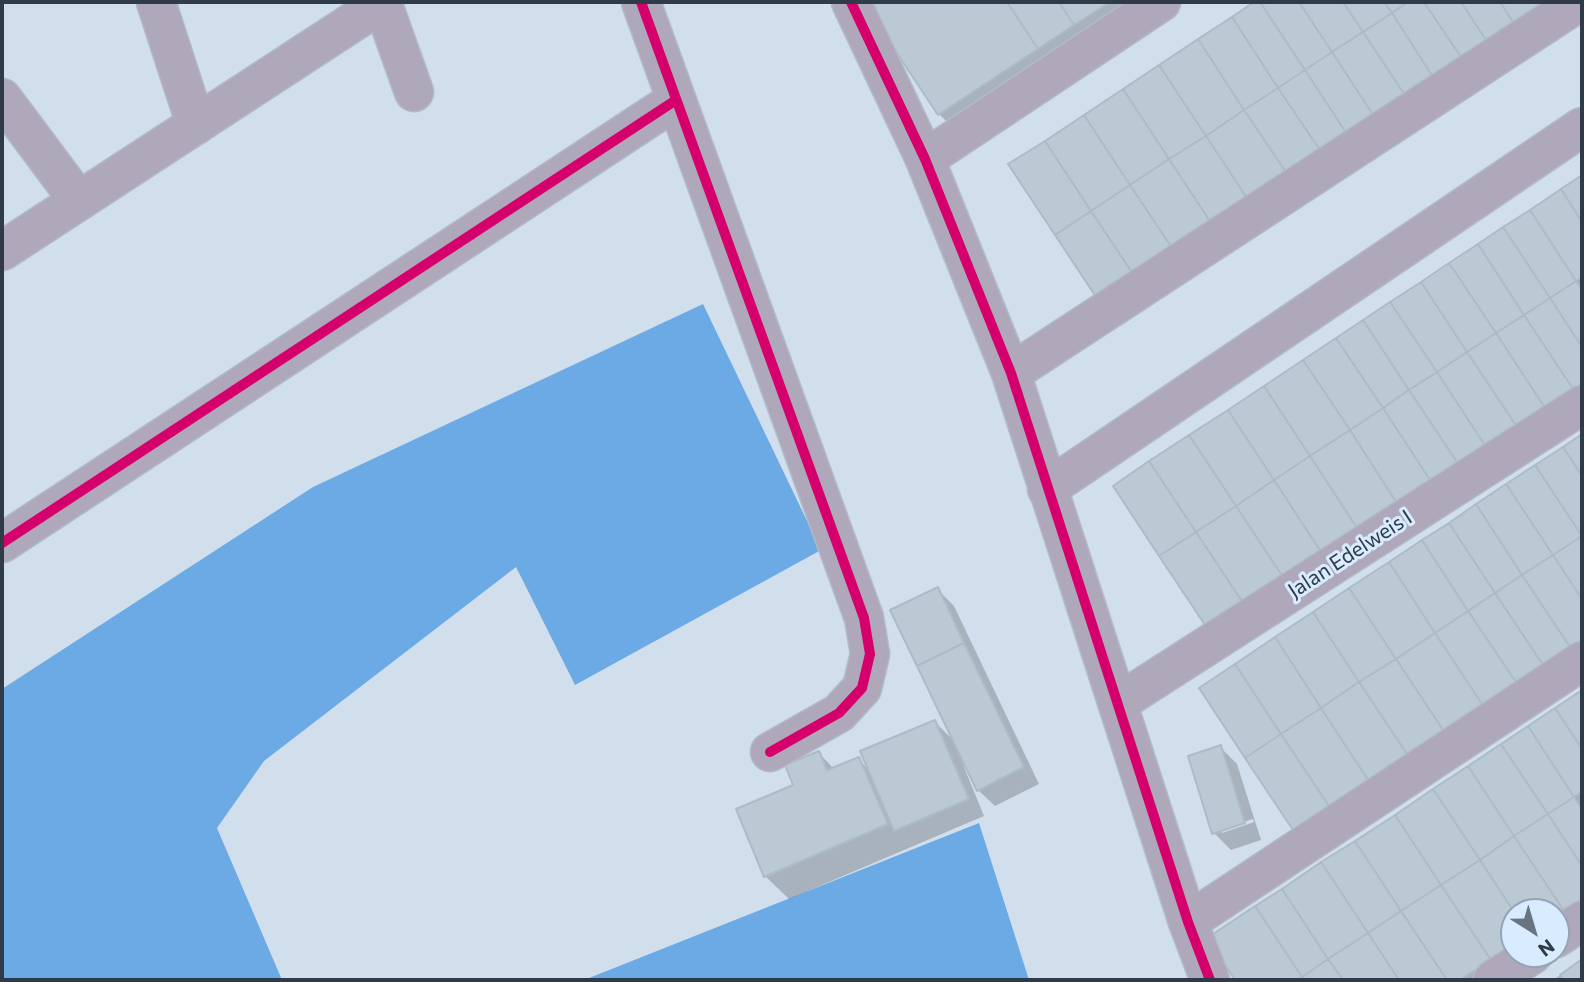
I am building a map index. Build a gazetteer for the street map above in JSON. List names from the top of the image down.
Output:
{
  "streets": {
    "street": ["Jalan Edelweis I"]
  },
  "north": "bottom right"
}
